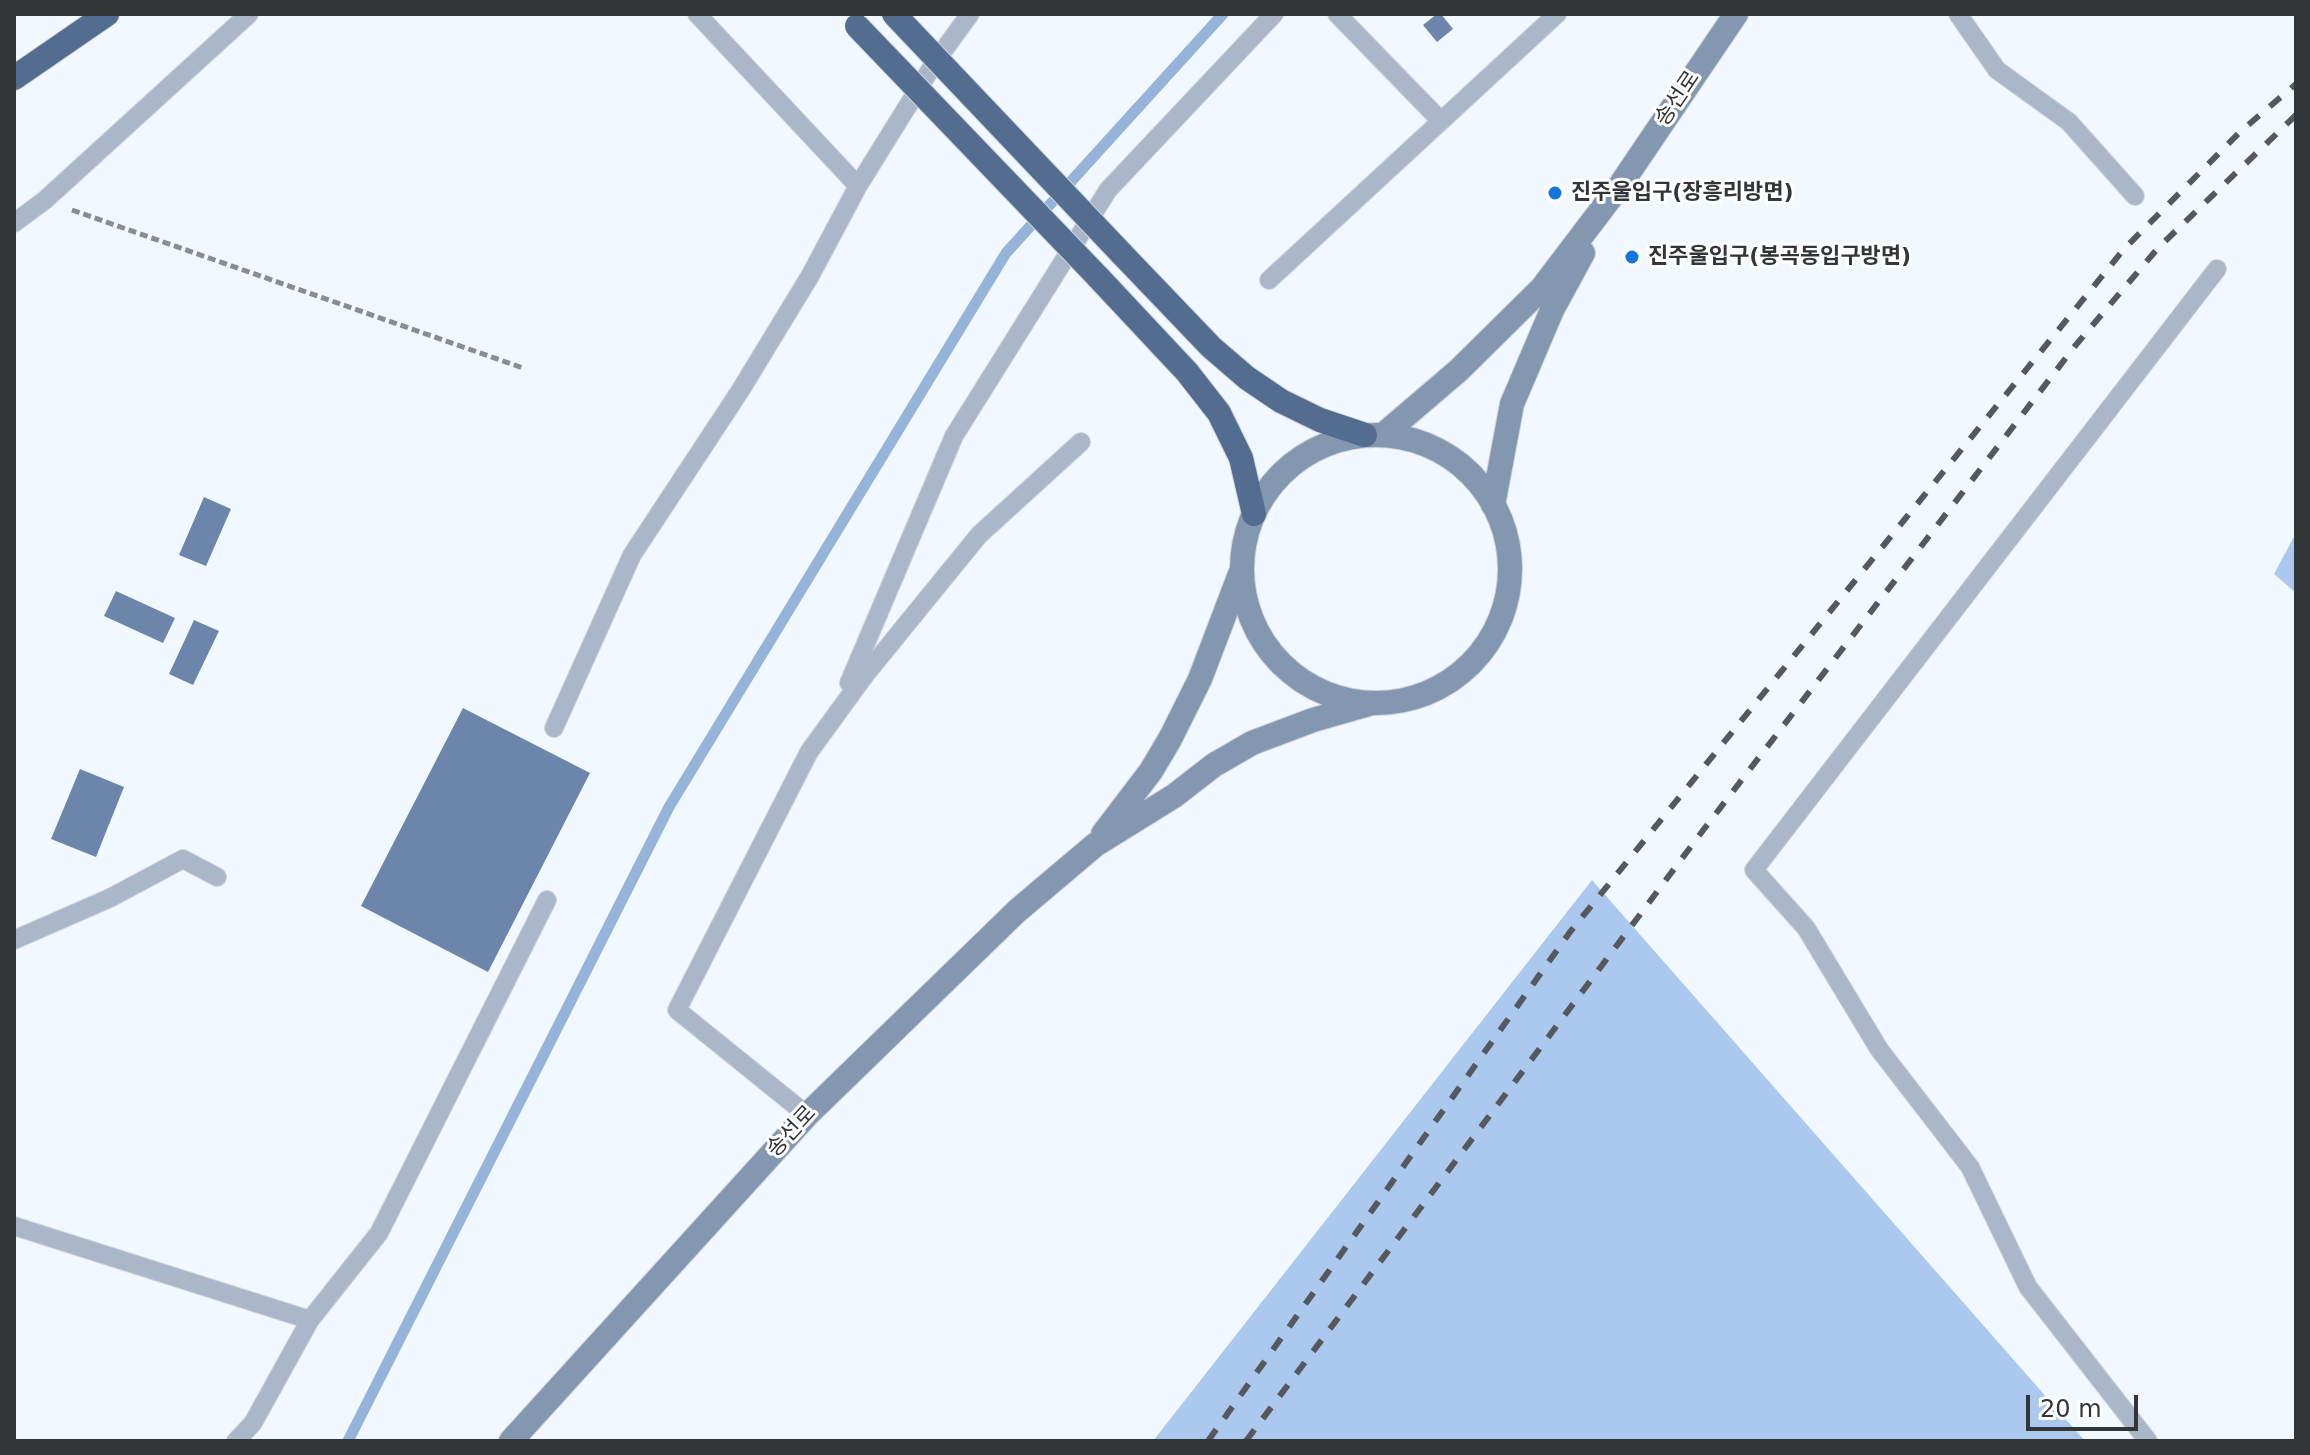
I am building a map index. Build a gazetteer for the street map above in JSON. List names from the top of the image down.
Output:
{
  "streets": {
    "street": ["송선로"]
  },
  "places": ["진주울입구(장흥리방면)", "진주울입구(봉곡동입구방면)"],
  "scale_bar": "20 m"
}
